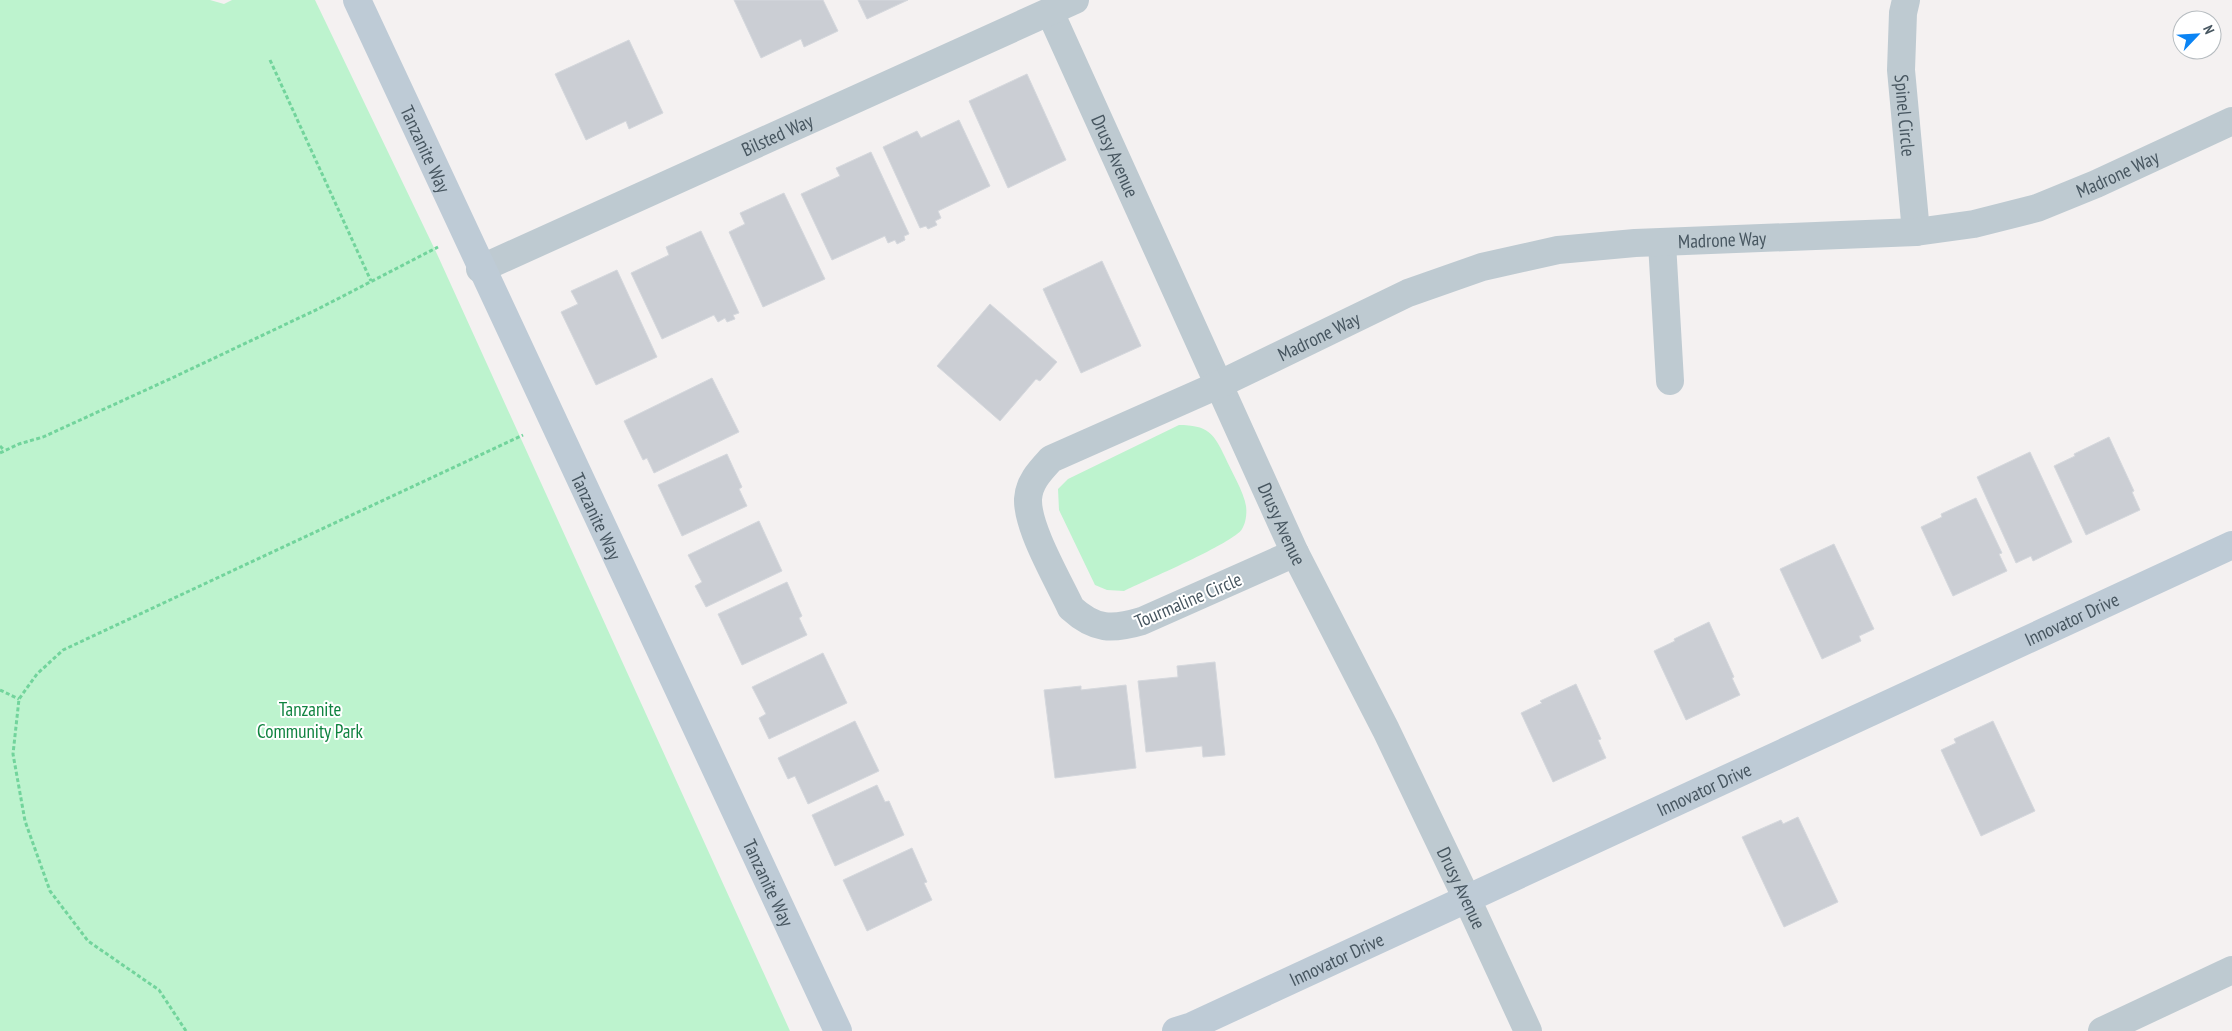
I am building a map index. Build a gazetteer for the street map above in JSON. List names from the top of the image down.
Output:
{
  "streets": {
    "street": [
      "Spinel Circle",
      "Bilsted Way",
      "Tanzanite Way",
      "Drusy Avenue",
      "Madrone Way",
      "Tourmaline Circle",
      "Innovator Drive"
    ]
  },
  "crossings": [
    ["Spinel Circle", "Madrone Way"],
    ["Bilsted Way", "Tanzanite Way"],
    ["Bilsted Way", "Drusy Avenue"],
    ["Drusy Avenue", "Madrone Way"],
    ["Drusy Avenue", "Tourmaline Circle"],
    ["Drusy Avenue", "Innovator Drive"],
    ["Madrone Way", "Tourmaline Circle"]
  ],
  "parks": ["Tanzanite Community Park"],
  "north": "top right"
}
